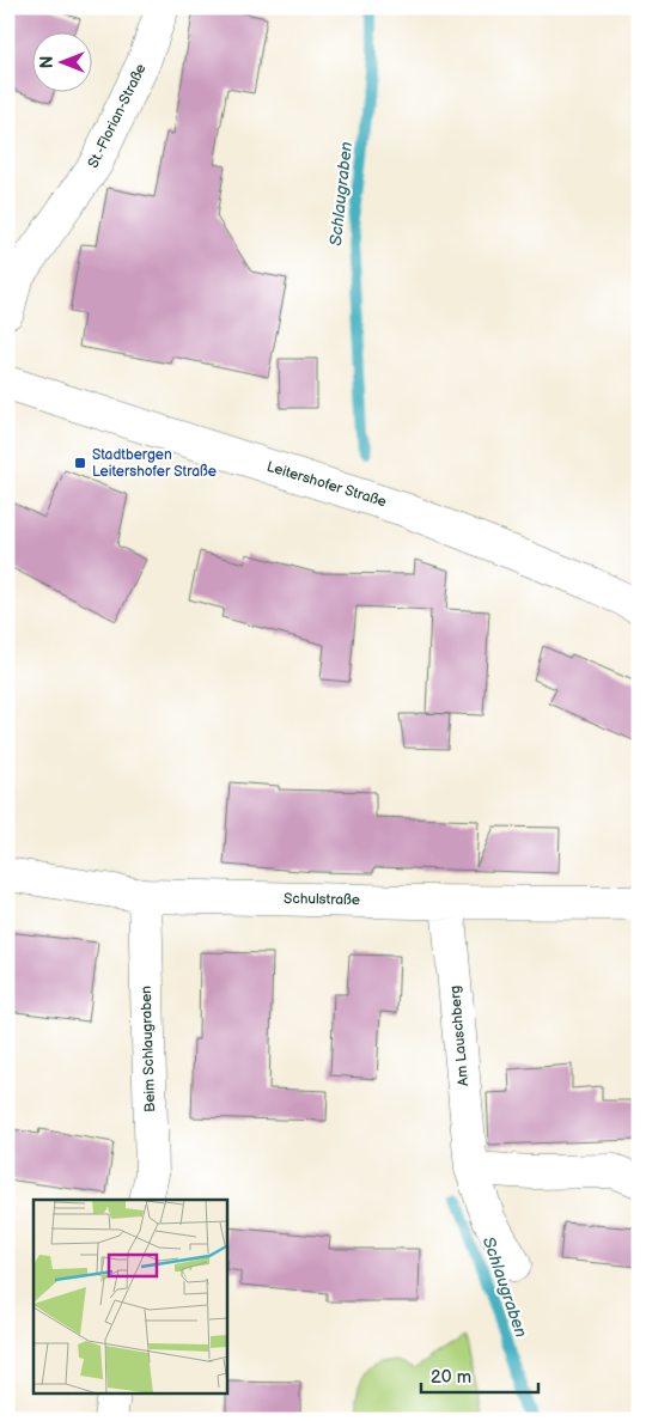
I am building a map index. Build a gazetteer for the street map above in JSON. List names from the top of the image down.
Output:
{
  "streets": {
    "street": [
      "St.-Florian-Straße",
      "Leitershofer Straße",
      "Schulstraße",
      "Am Lauschberg",
      "Beim Schlaugraben"
    ]
  },
  "crossings": [
    ["Schulstraße", "Am Lauschberg"],
    ["Schulstraße", "Beim Schlaugraben"]
  ],
  "water": ["Schlaugraben"],
  "places": {
    "transit": ["Stadtbergen Leitershofer Straße"]
  },
  "scale_bar": "20 m",
  "north": "left"
}
